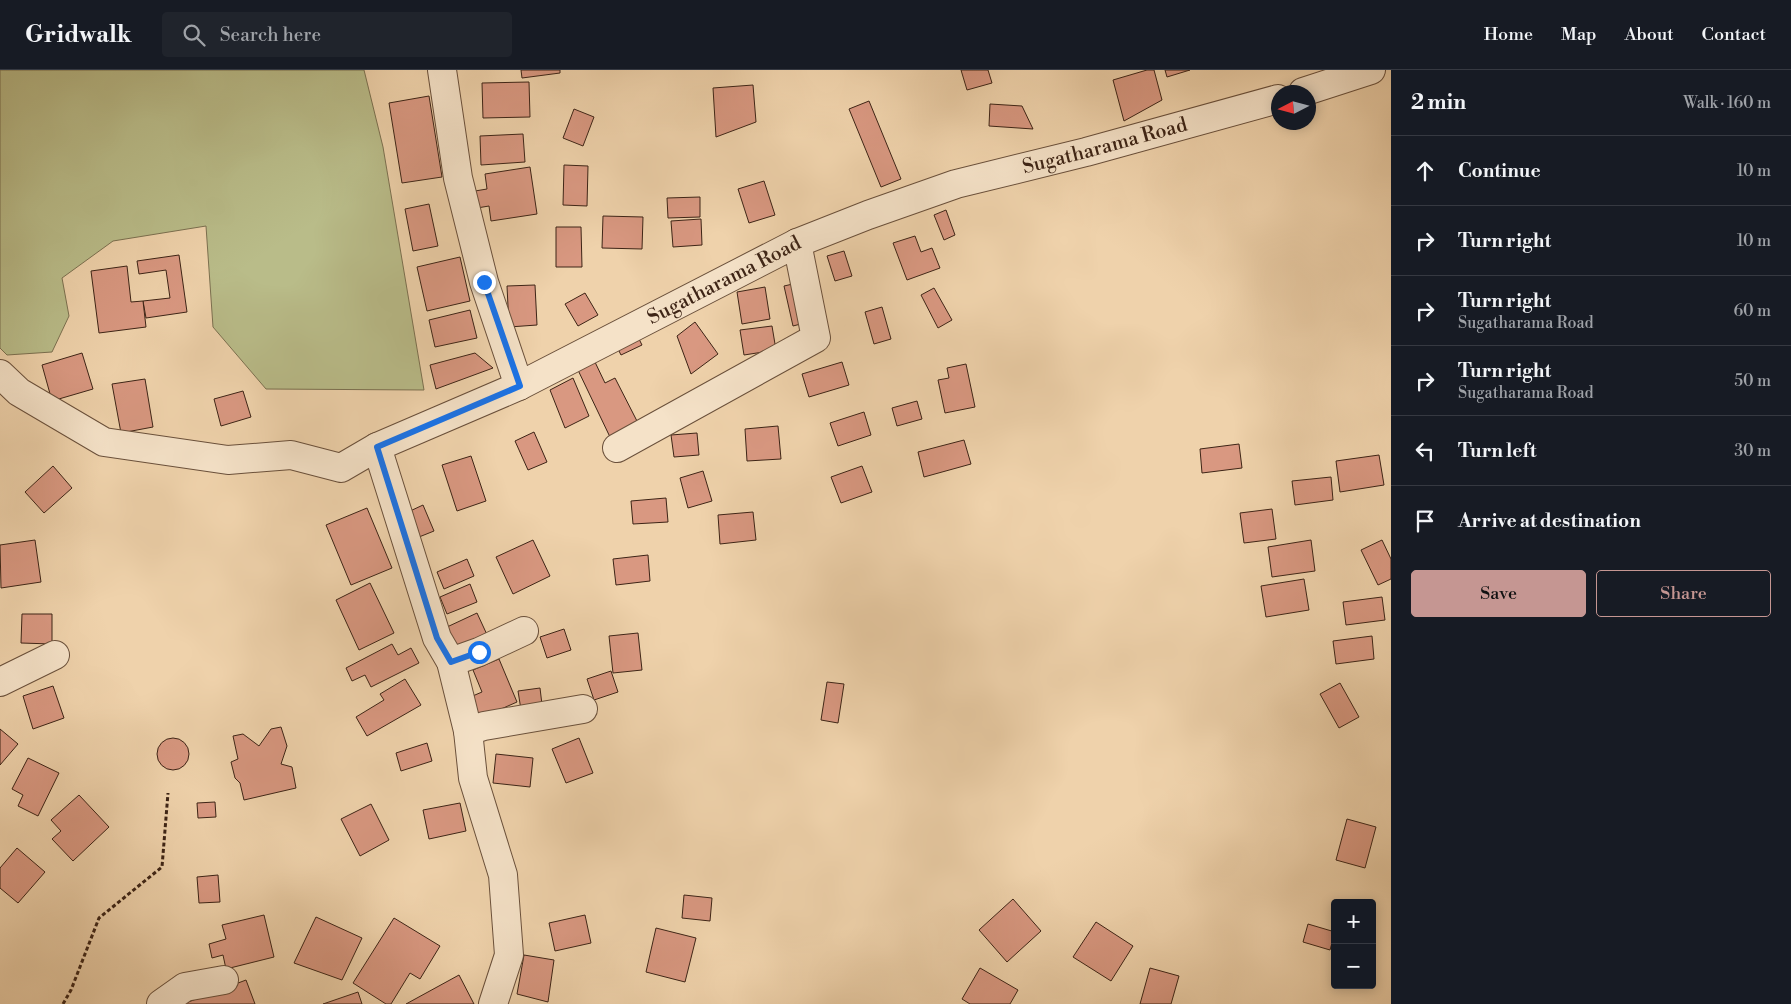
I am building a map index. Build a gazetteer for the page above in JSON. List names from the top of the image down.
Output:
{
  "streets": {
    "street": ["Sugatharama Road"]
  },
  "north": "left",
  "page": {
    "header": "Gridwalk",
    "search": "Search here",
    "nav": [
      "Home",
      "Map",
      "About",
      "Contact"
    ],
    "heading": ["2 min", "Walk · 160 m"],
    "list": [
      ["Continue", "10 m"],
      ["Turn right", "10 m"],
      ["Turn right", "Sugatharama Road", "60 m"],
      ["Turn right", "Sugatharama Road", "50 m"],
      ["Turn left", "30 m"],
      "Arrive at destination"
    ],
    "buttons": ["Save", "Share"],
    "map_buttons": ["+", "−"]
  }
}
